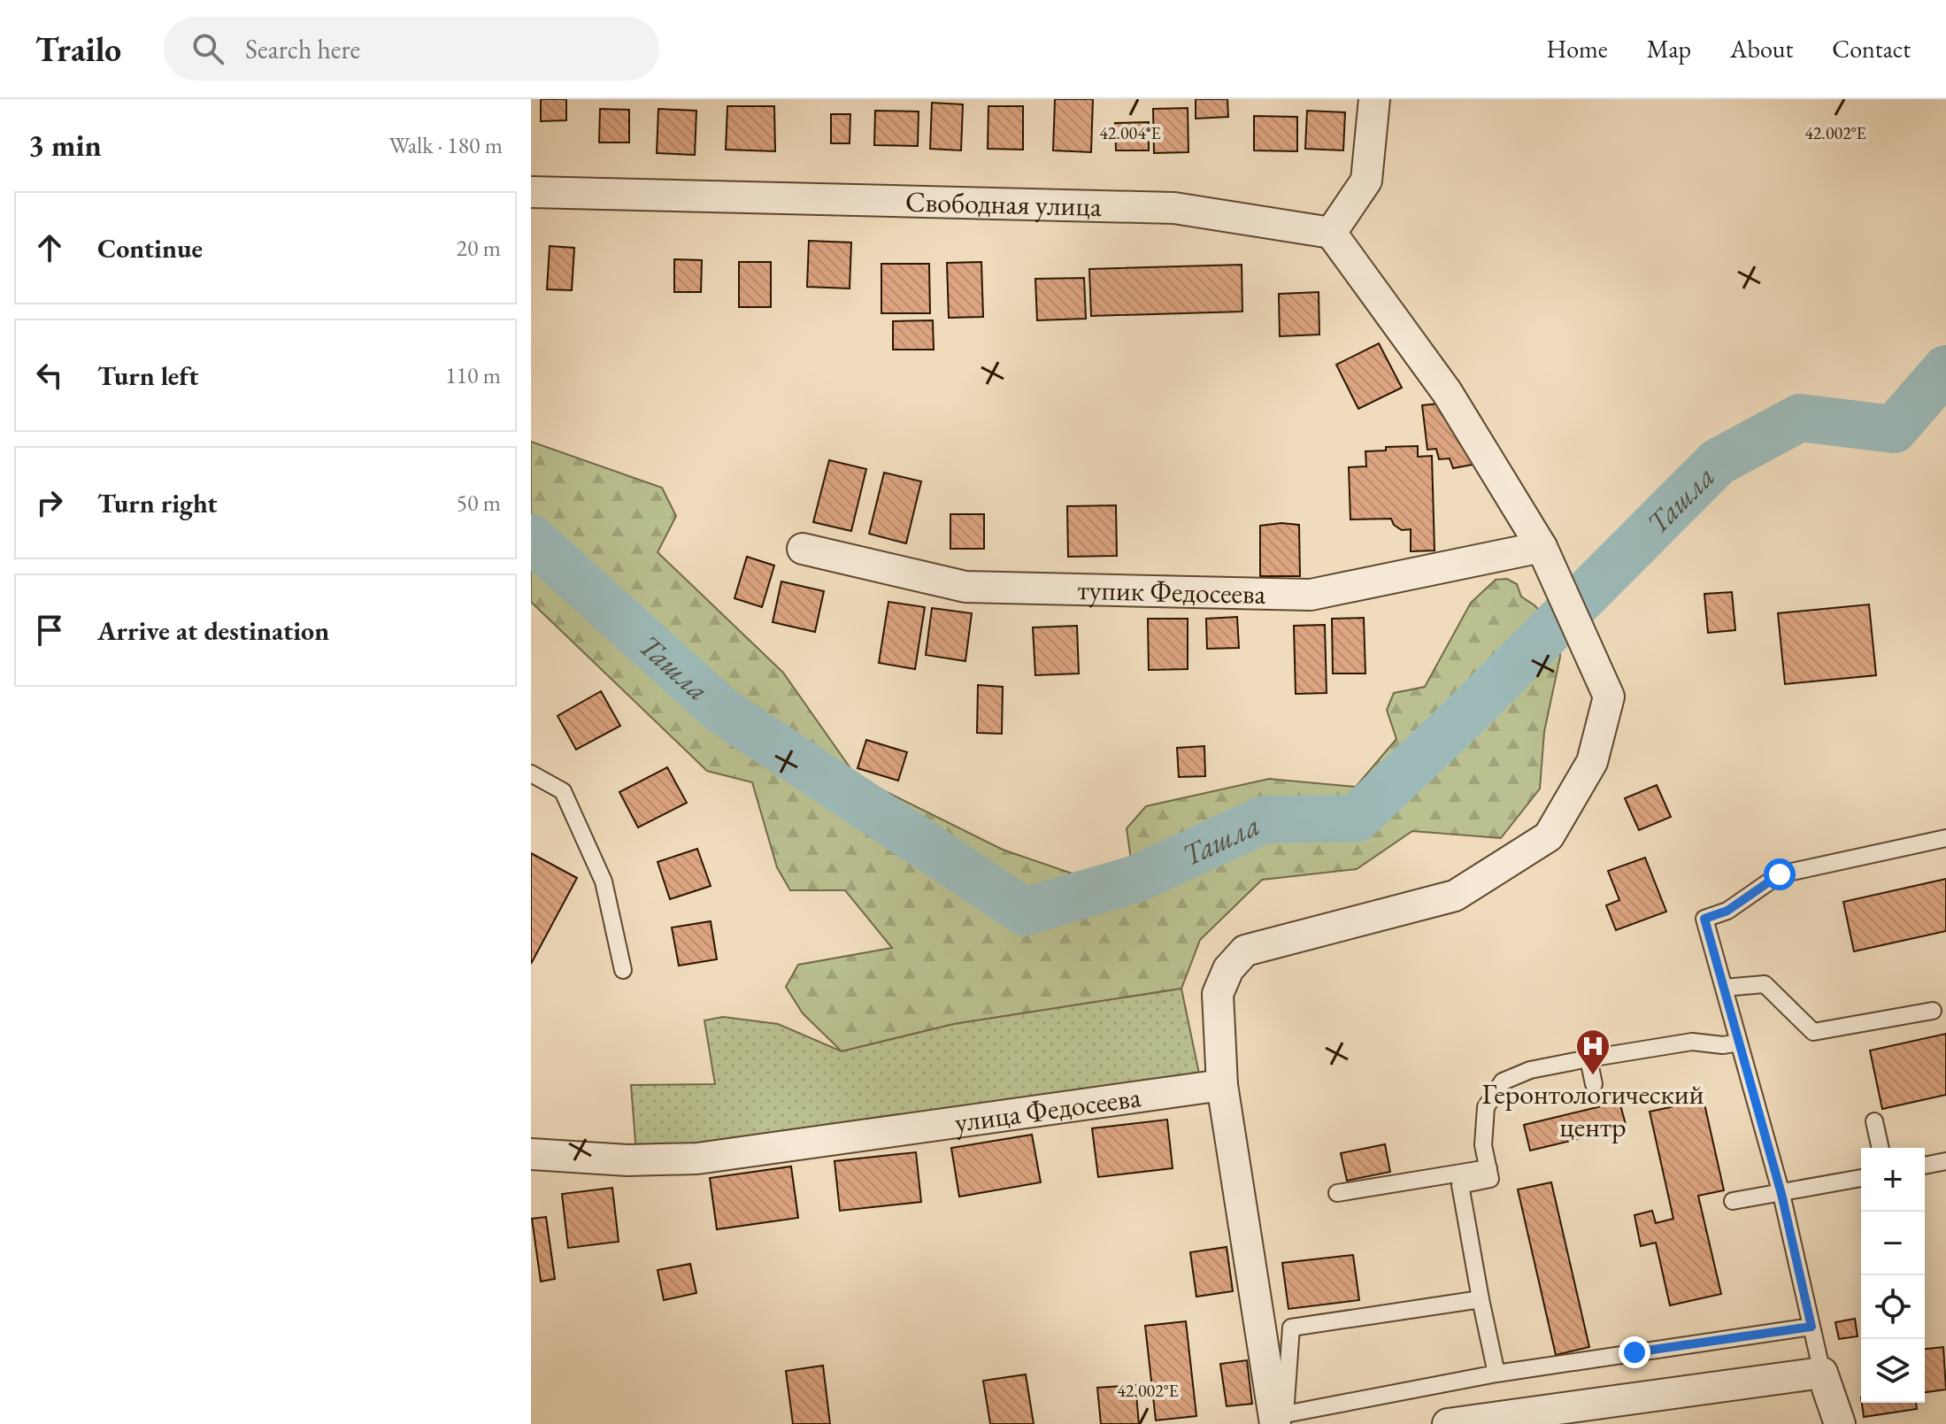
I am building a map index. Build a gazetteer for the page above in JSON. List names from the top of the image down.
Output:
{
  "streets": {
    "street": ["Свободная улица", "тупик Федосеева", "улица Федосеева"]
  },
  "water": ["Ташла"],
  "places": {
    "hospital": ["Геронтологический центр"]
  },
  "page": {
    "header": "Trailo",
    "search": "Search here",
    "nav": [
      "Home",
      "Map",
      "About",
      "Contact"
    ],
    "heading": ["3 min", "Walk · 180 m"],
    "list": [
      ["Continue", "20 m"],
      ["Turn left", "110 m"],
      ["Turn right", "50 m"],
      "Arrive at destination"
    ],
    "map_buttons": ["+", "−"]
  },
  "coordinates": ["42.004°E", "42.002°E"]
}
